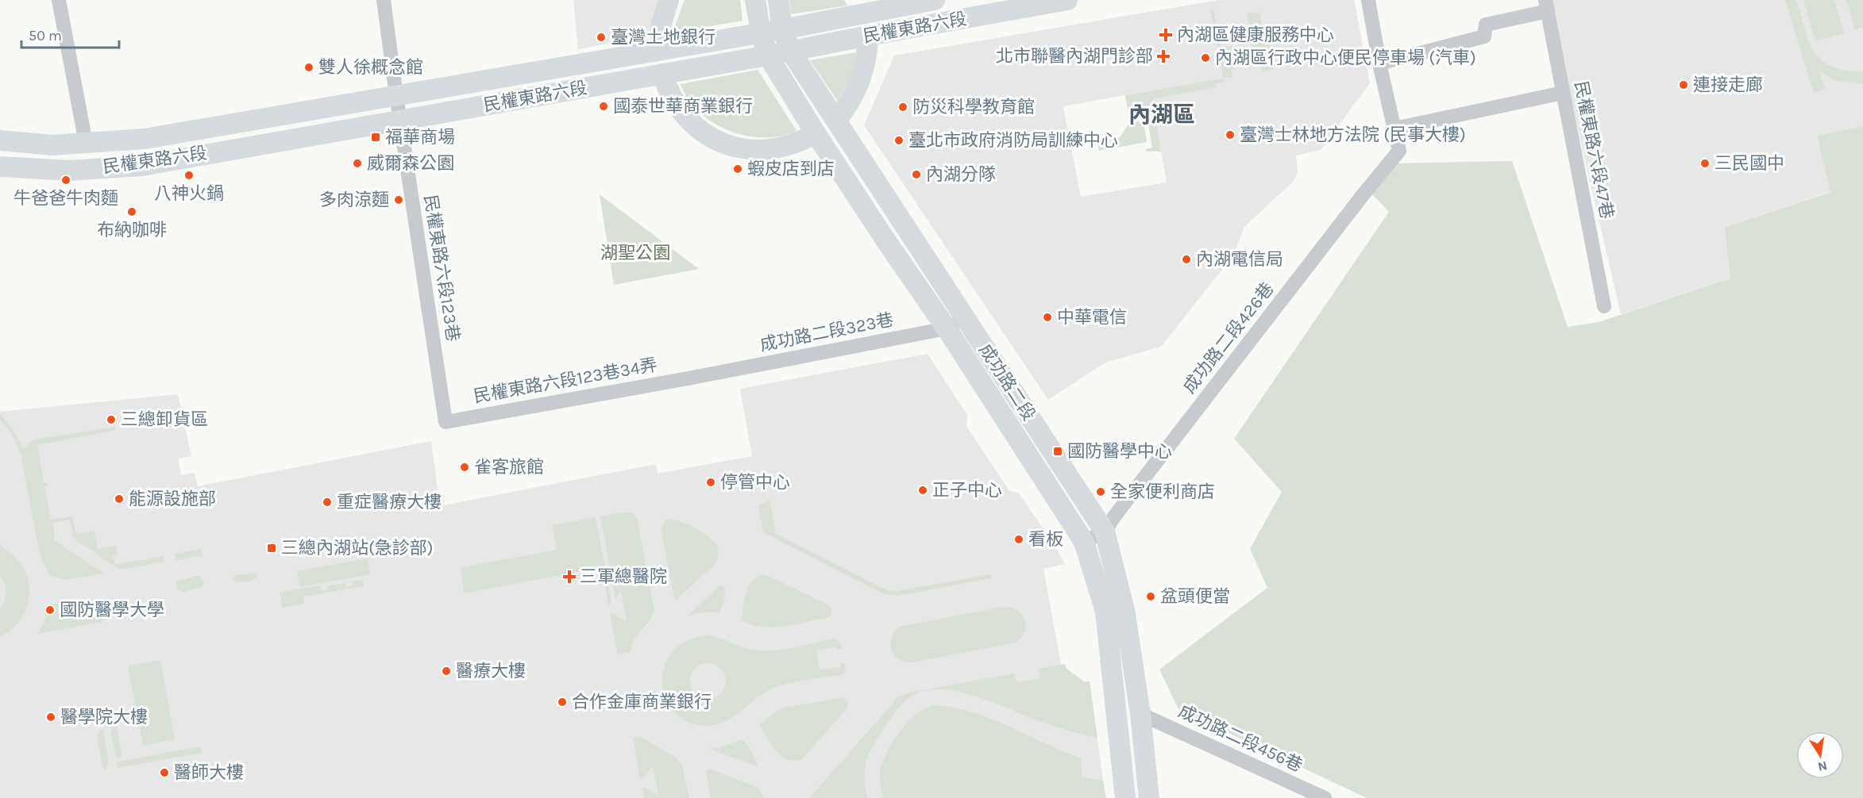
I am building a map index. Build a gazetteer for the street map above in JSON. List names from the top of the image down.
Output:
{
  "streets": {
    "main road": ["民權東路六段", "成功路二段"],
    "street": [
      "民權東路六段47巷",
      "民權東路六段123巷",
      "成功路二段323巷",
      "成功路二段426巷",
      "民權東路六段123巷34弄",
      "成功路二段456巷"
    ]
  },
  "crossings": [
    ["民權東路六段", "民權東路六段123巷"],
    ["民權東路六段", "成功路二段"],
    ["民權東路六段123巷", "民權東路六段123巷34弄"],
    ["成功路二段323巷", "民權東路六段123巷34弄"],
    ["成功路二段323巷", "成功路二段"],
    ["成功路二段426巷", "成功路二段"],
    ["成功路二段", "成功路二段456巷"]
  ],
  "districts": ["內湖區"],
  "parks": ["湖聖公園"],
  "places": {
    "health": ["內湖區健康服務中心", "北市聯醫內湖門診部", "三軍總醫院"],
    "other": [
      "臺灣土地銀行",
      "內湖區行政中心便民停車場 (汽車)",
      "雙人徐概念館",
      "連接走廊",
      "國泰世華商業銀行",
      "防災科學教育館",
      "臺灣士林地方法院 (民事大樓)",
      "臺北市政府消防局訓練中心",
      "威爾森公園",
      "三民國中",
      "蝦皮店到店",
      "內湖分隊",
      "八神火鍋",
      "牛爸爸牛肉麵",
      "多肉涼麵",
      "布納咖啡",
      "內湖電信局",
      "中華電信",
      "三總卸貨區",
      "雀客旅館",
      "停管中心",
      "正子中心",
      "全家便利商店",
      "能源設施部",
      "重症醫療大樓",
      "看板",
      "盆頭便當",
      "國防醫學大學",
      "醫療大樓",
      "合作金庫商業銀行",
      "醫學院大樓",
      "醫師大樓"
    ],
    "transit": ["福華商場", "國防醫學中心", "三總內湖站(急診部)"]
  },
  "scale_bar": "50 m",
  "north": "bottom"
}
